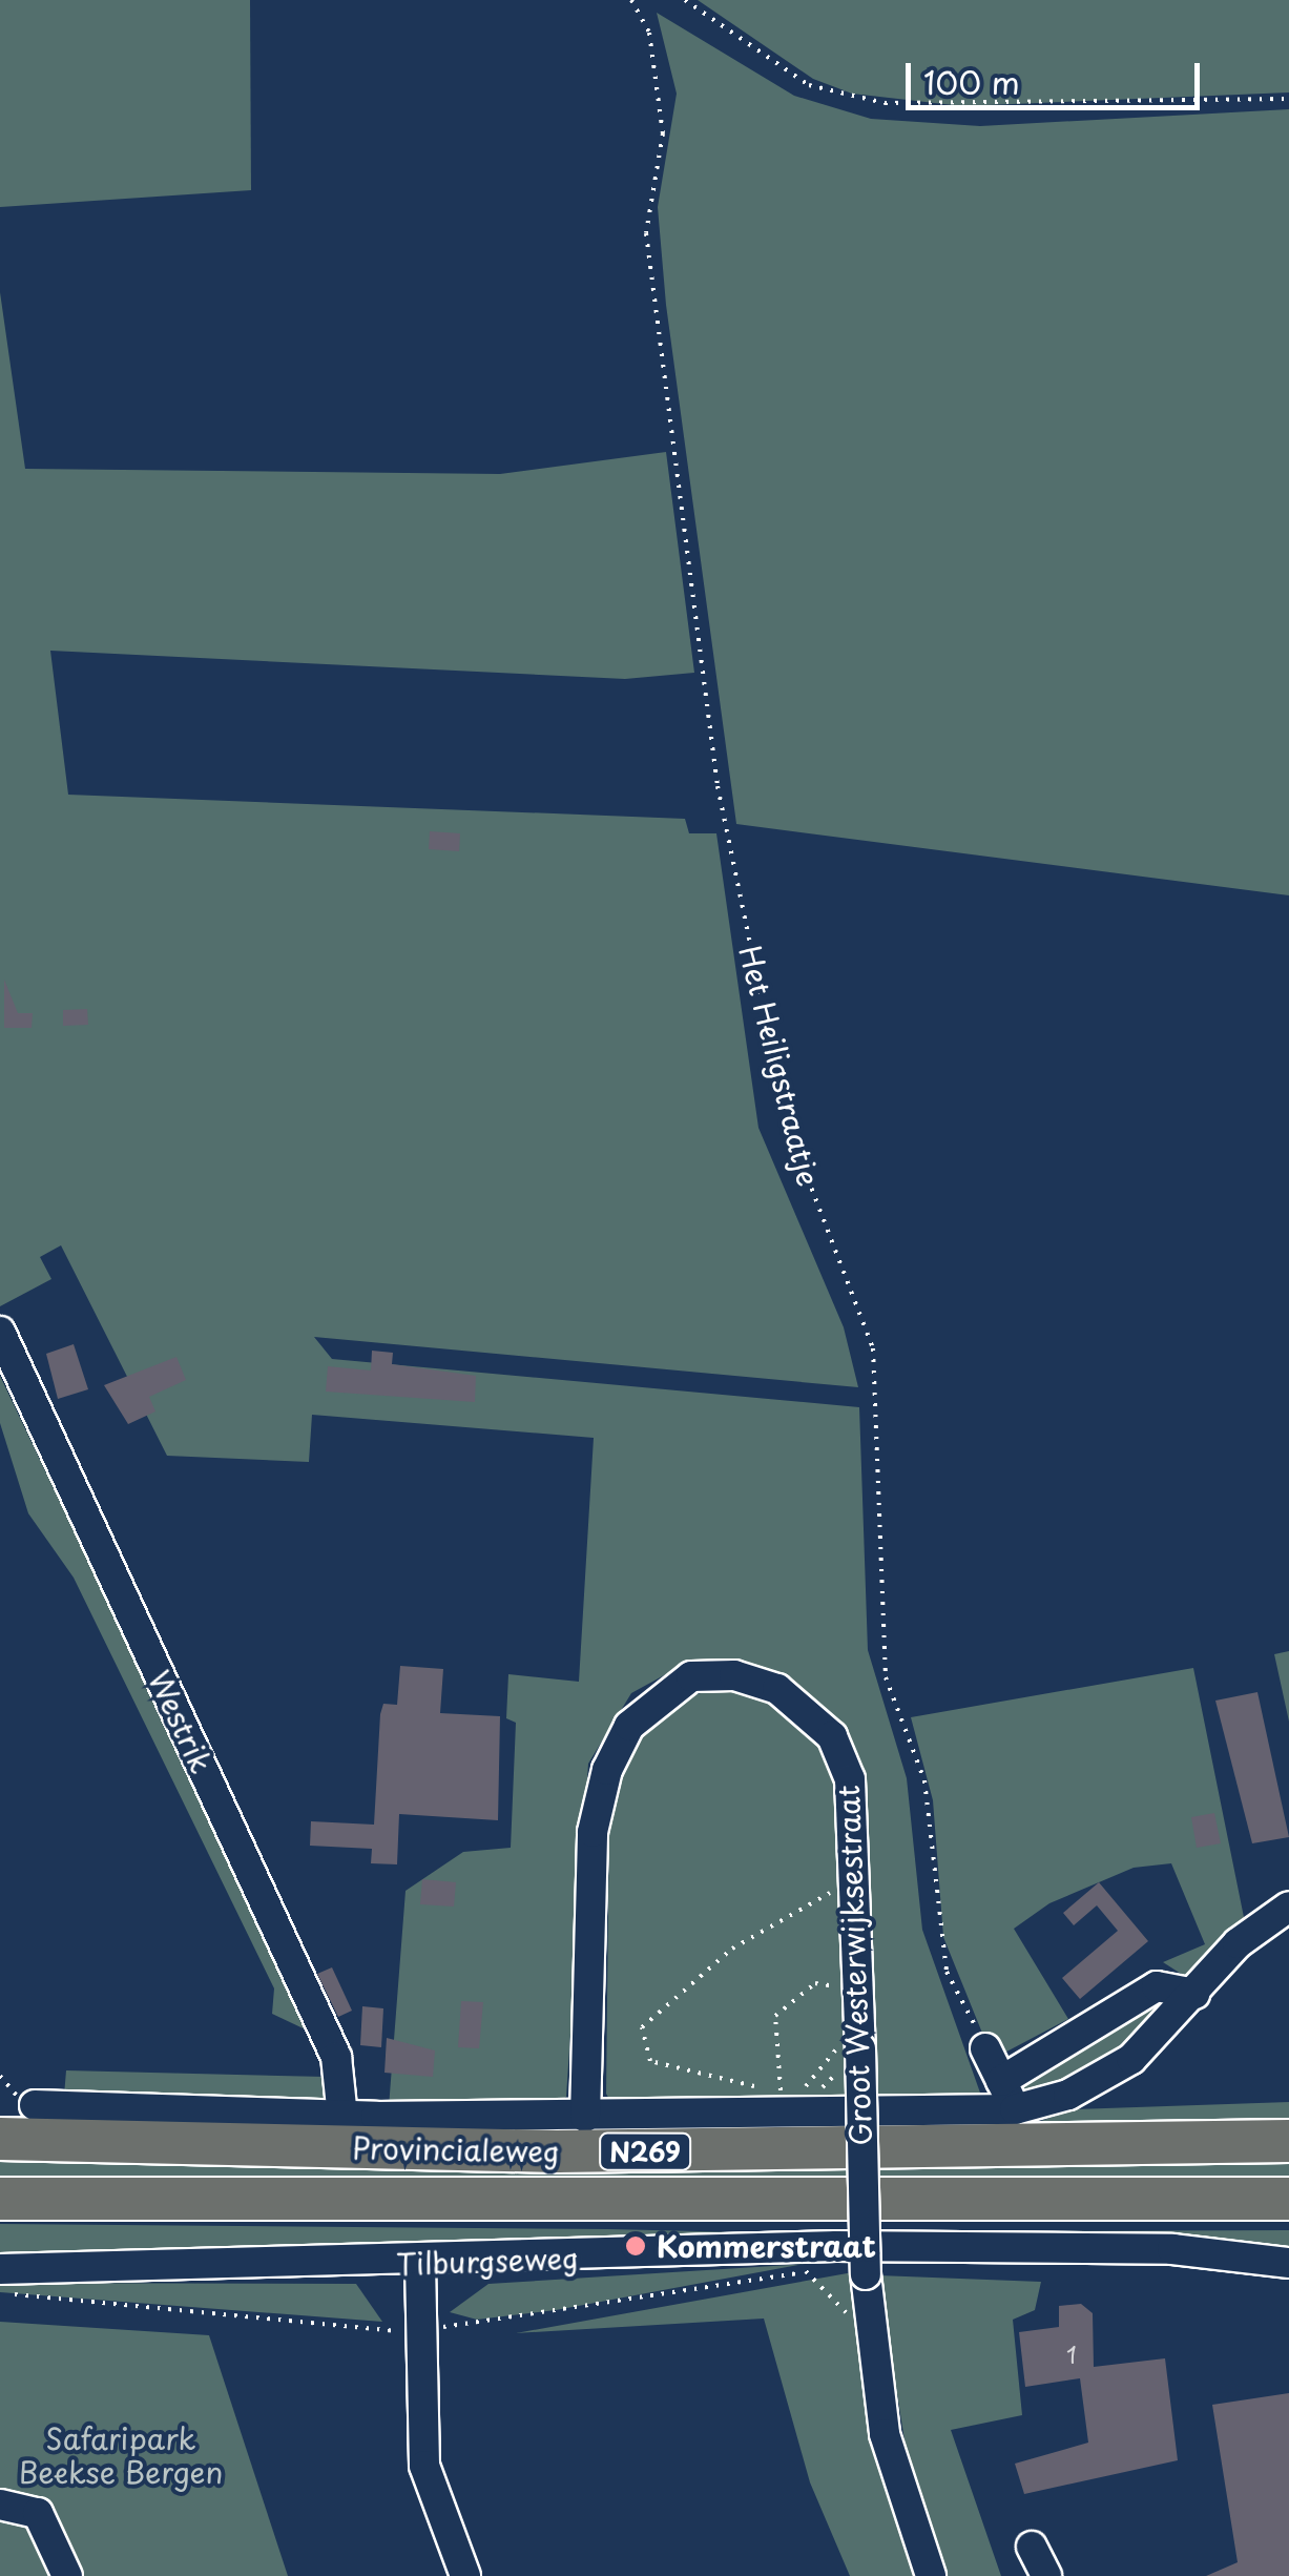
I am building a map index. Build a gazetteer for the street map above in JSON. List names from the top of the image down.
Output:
{
  "streets": {
    "highway": ["Provincialeweg", "N269"],
    "street": ["Westrik", "Groot Westerwijksestraat", "Tilburgseweg"],
    "path": ["Het Heiligstraatje"]
  },
  "crossings": [
    ["Groot Westerwijksestraat", "Tilburgseweg"]
  ],
  "parks": ["Safaripark Beekse Bergen"],
  "places": ["Kommerstraat"],
  "house_numbers": ["1"],
  "scale_bar": "100 m"
}
